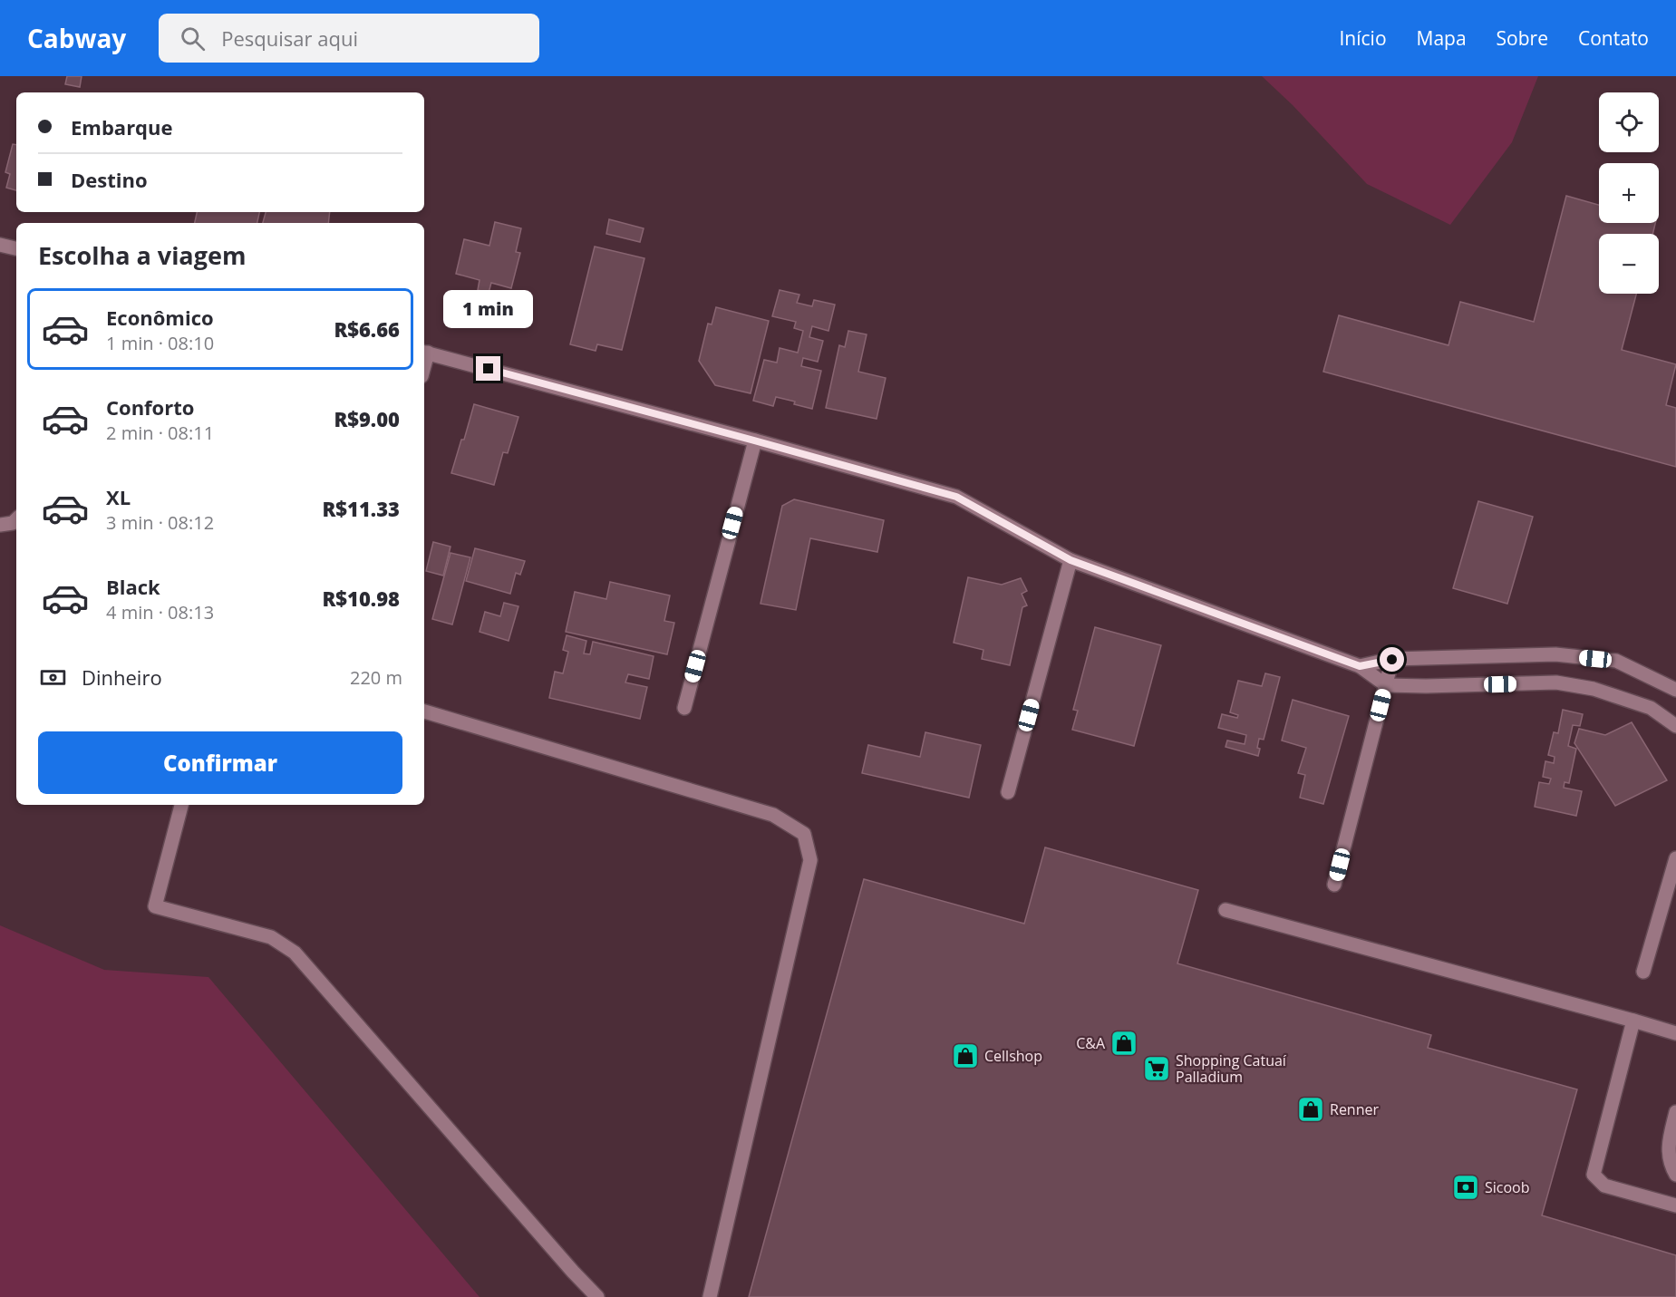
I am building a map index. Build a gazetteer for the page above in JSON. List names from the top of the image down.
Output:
{
  "places": {
    "shop": ["C&A", "Cellshop", "Renner"],
    "supermarket": ["Shopping Catuaí Palladium"],
    "bank": ["Sicoob"]
  },
  "page": {
    "header": "Cabway",
    "search": "Pesquisar aqui",
    "nav": [
      "Início",
      "Mapa",
      "Sobre",
      "Contato"
    ],
    "map_buttons": ["+", "−"],
    "banner": ["Embarque", "Destino"],
    "heading": "Escolha a viagem",
    "list": [
      {
        "name": "Econômico",
        "note": "1 min · 08:10",
        "value": "R$6.66"
      },
      {
        "name": "Conforto",
        "note": "2 min · 08:11",
        "value": "R$9.00"
      },
      {
        "name": "XL",
        "note": "3 min · 08:12",
        "value": "R$11.33"
      },
      {
        "name": "Black",
        "note": "4 min · 08:13",
        "value": "R$10.98"
      }
    ],
    "bubble": "1 min",
    "pay": ["Dinheiro", "220 m"],
    "buttons": "Confirmar"
  }
}
